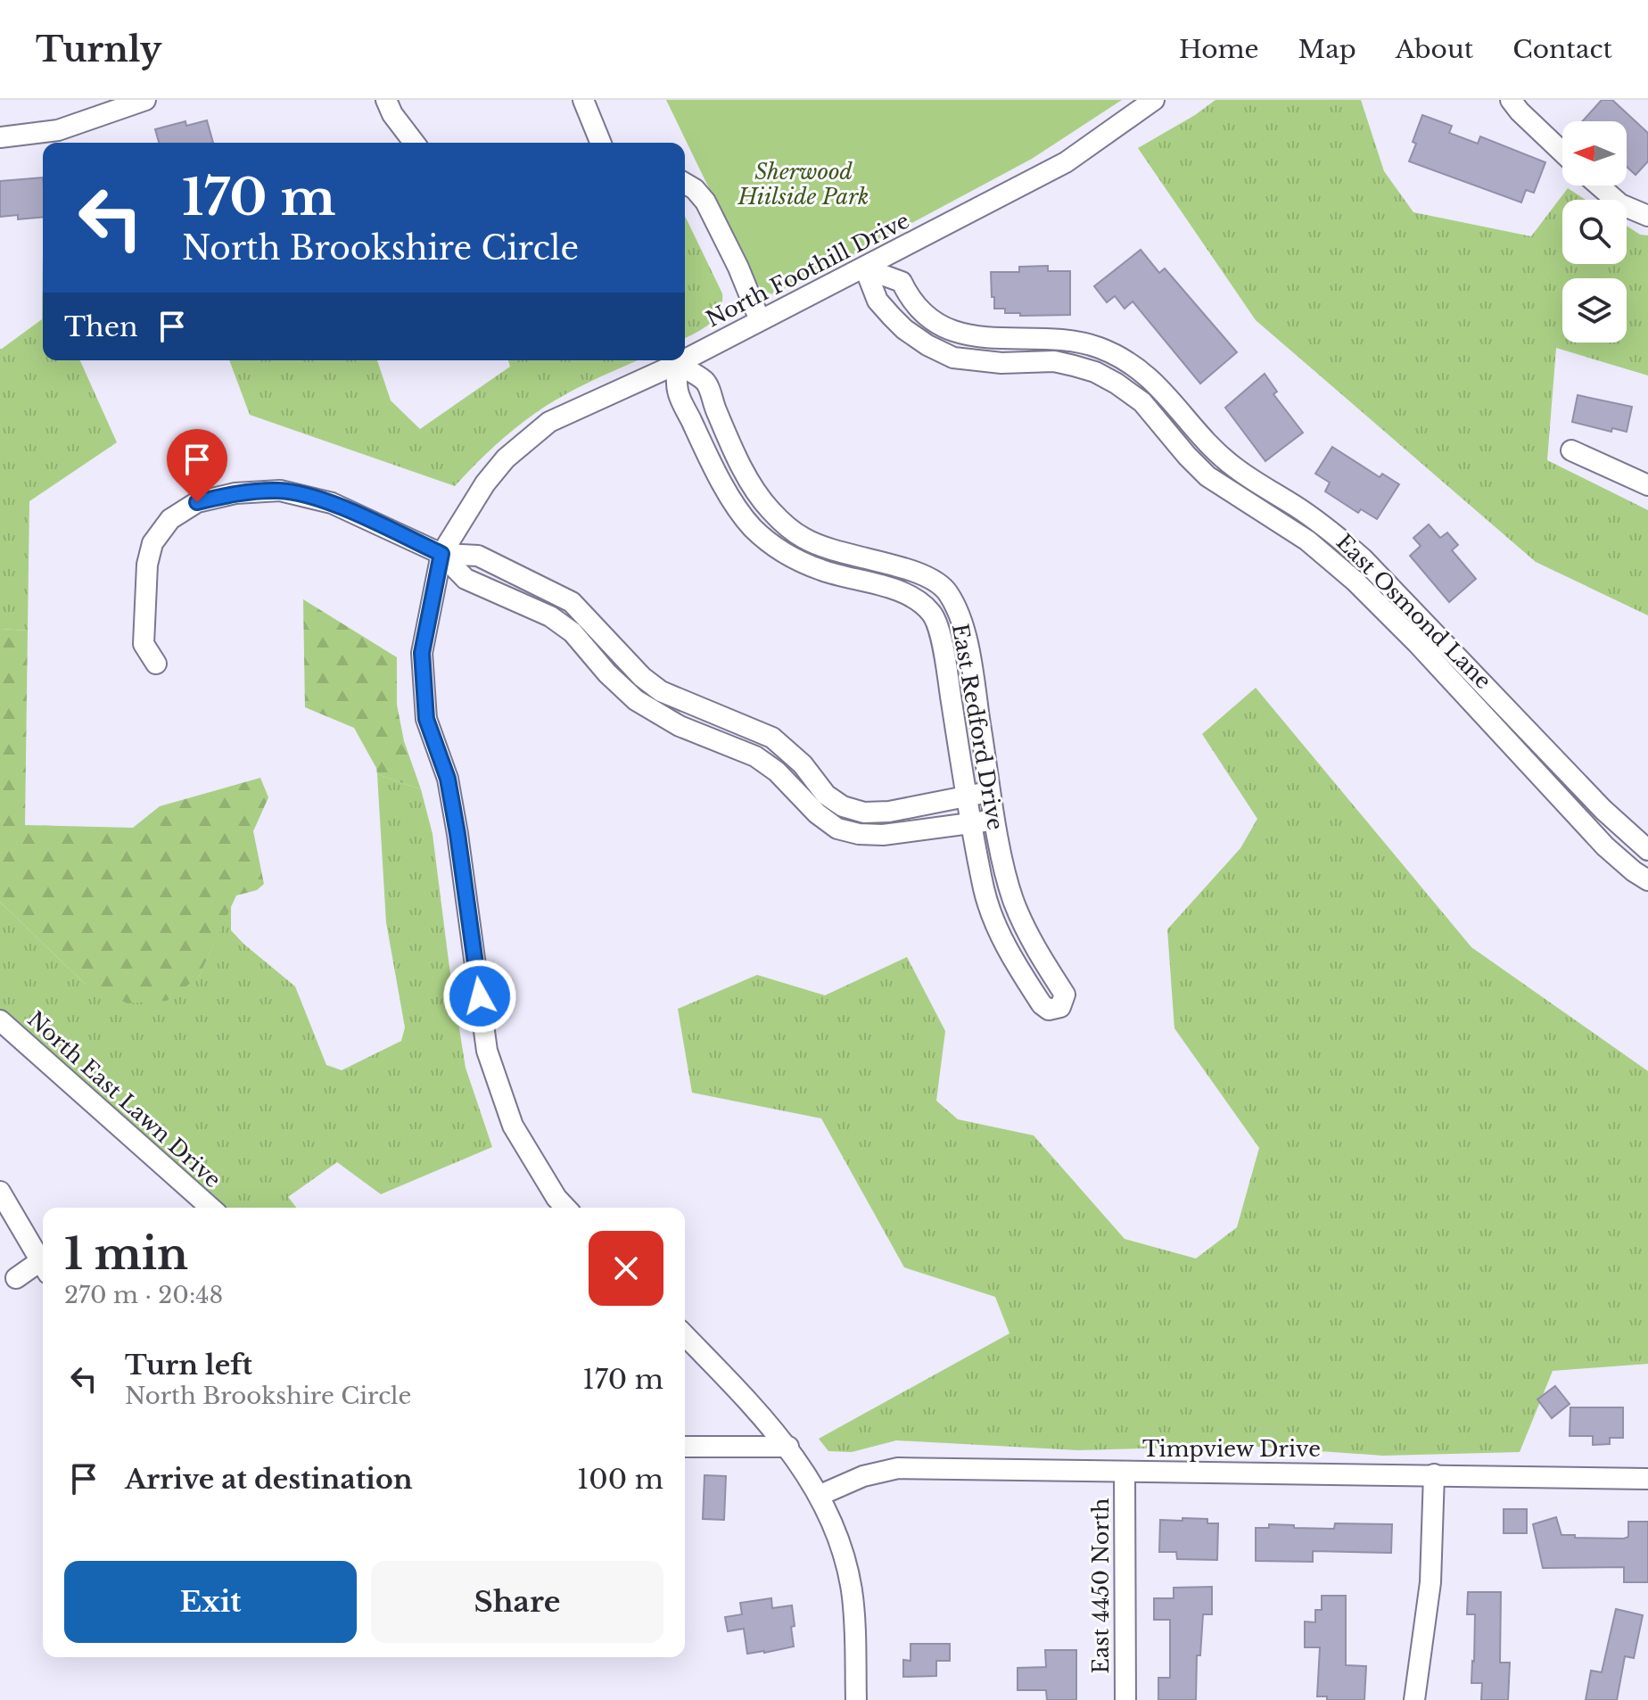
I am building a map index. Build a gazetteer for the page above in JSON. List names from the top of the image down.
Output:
{
  "streets": {
    "street": [
      "North Foothill Drive",
      "East Osmond Lane",
      "East Redford Drive",
      "North East Lawn Drive",
      "Timpview Drive",
      "East 4450 North"
    ]
  },
  "crossings": [
    ["North Foothill Drive", "East Osmond Lane"],
    ["North Foothill Drive", "East Redford Drive"],
    ["Timpview Drive", "East 4450 North"]
  ],
  "parks": ["Sherwood Hiilside Park"],
  "north": "left",
  "page": {
    "header": "Turnly",
    "nav": [
      "Home",
      "Map",
      "About",
      "Contact"
    ],
    "turn": ["170 m", "North Brookshire Circle"],
    "then": "Then",
    "heading": ["1 min", "270 m · 20:48"],
    "list": [
      {
        "name": "Turn left",
        "note": "North Brookshire Circle",
        "value": "170 m"
      },
      {
        "name": "Arrive at destination",
        "value": "100 m"
      }
    ],
    "buttons": ["Exit", "Share"]
  }
}
